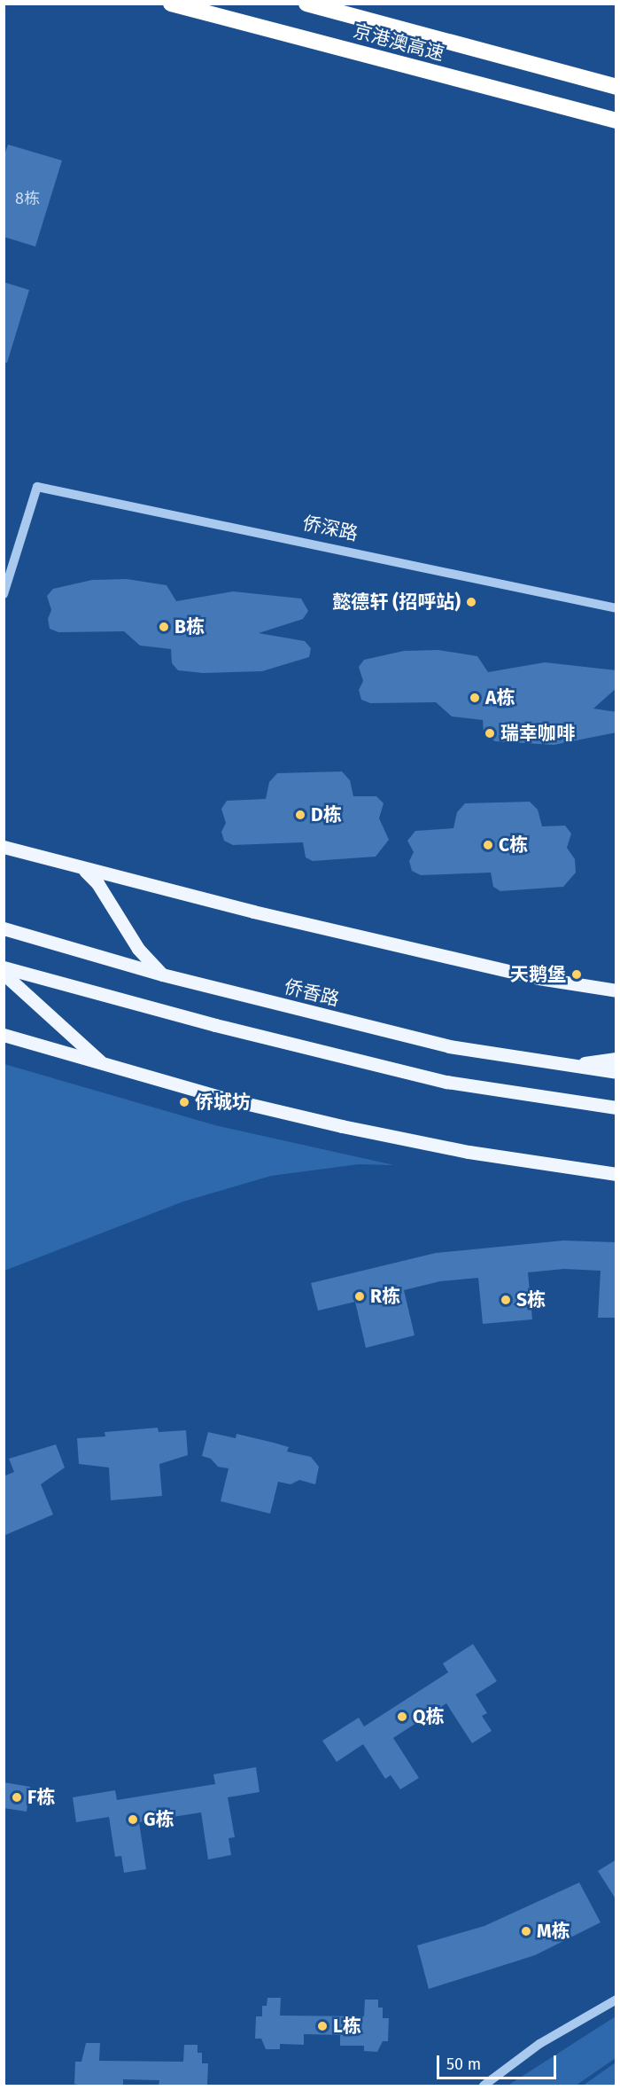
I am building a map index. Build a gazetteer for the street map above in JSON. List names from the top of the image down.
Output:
{
  "streets": {
    "highway": ["京港澳高速"],
    "main road": ["侨香路"],
    "street": ["侨深路"]
  },
  "places": [
    "懿德轩 (招呼站)",
    "B栋",
    "A栋",
    "瑞幸咖啡",
    "D栋",
    "C栋",
    "天鹅堡",
    "侨城坊",
    "R栋",
    "S栋",
    "Q栋",
    "F栋",
    "G栋",
    "M栋",
    "L栋"
  ],
  "house_numbers": ["8栋"],
  "scale_bar": "50 m"
}
